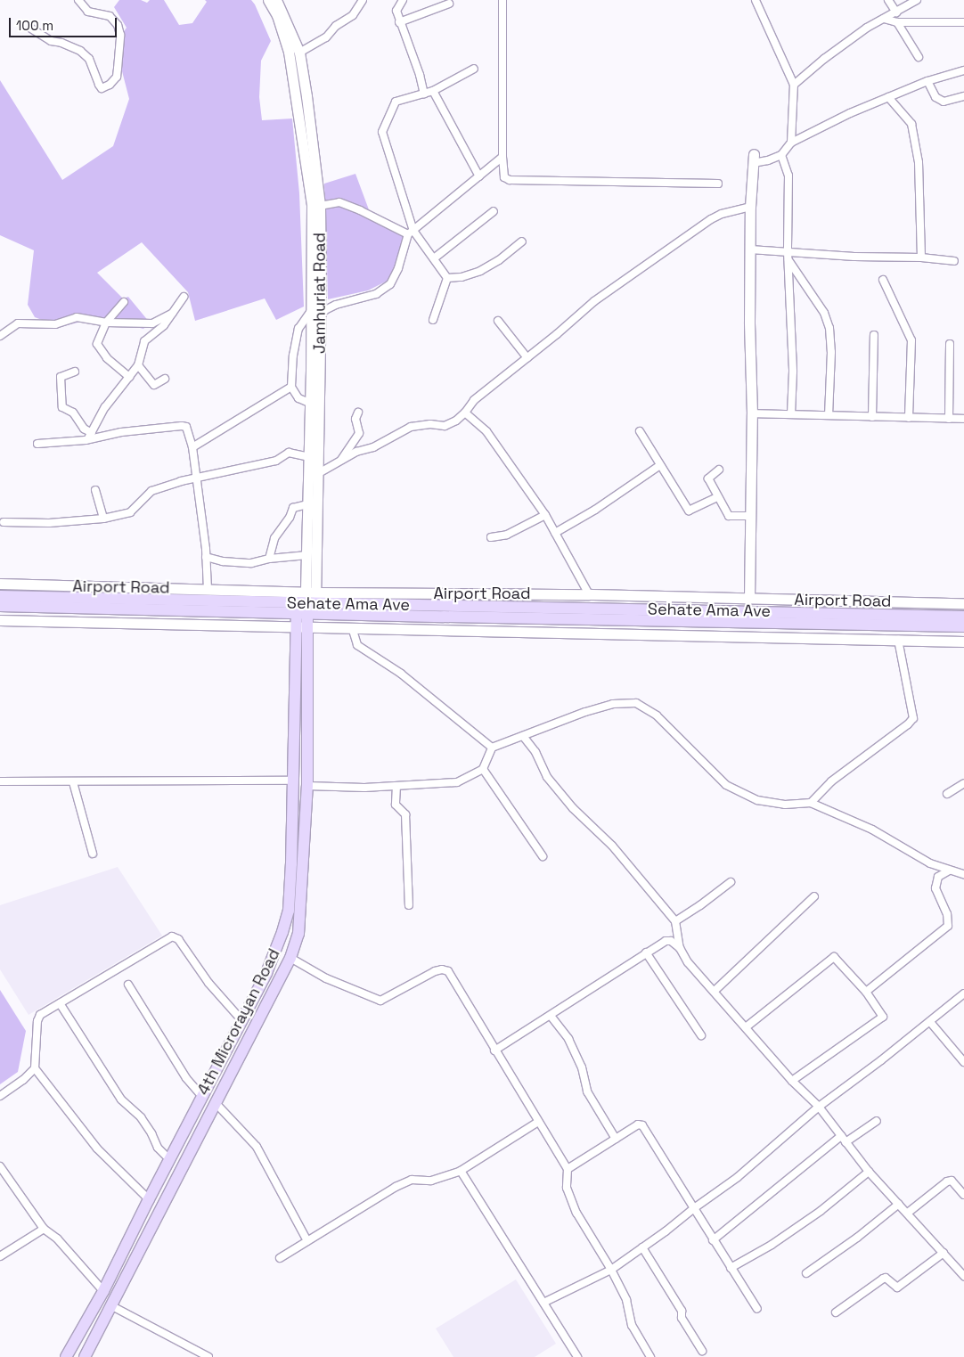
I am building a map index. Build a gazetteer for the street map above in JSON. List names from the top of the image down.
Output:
{
  "streets": {
    "main road": [
      "Jamhuriat Road",
      "Airport Road",
      "Sehate Ama Ave",
      "4th Microrayan Road"
    ]
  },
  "crossings": [
    ["Jamhuriat Road", "Airport Road"],
    ["Jamhuriat Road", "Sehate Ama Ave"],
    ["Jamhuriat Road", "4th Microrayan Road"],
    ["Airport Road", "Sehate Ama Ave"],
    ["Airport Road", "4th Microrayan Road"],
    ["Sehate Ama Ave", "4th Microrayan Road"]
  ],
  "scale_bar": "100 m"
}
